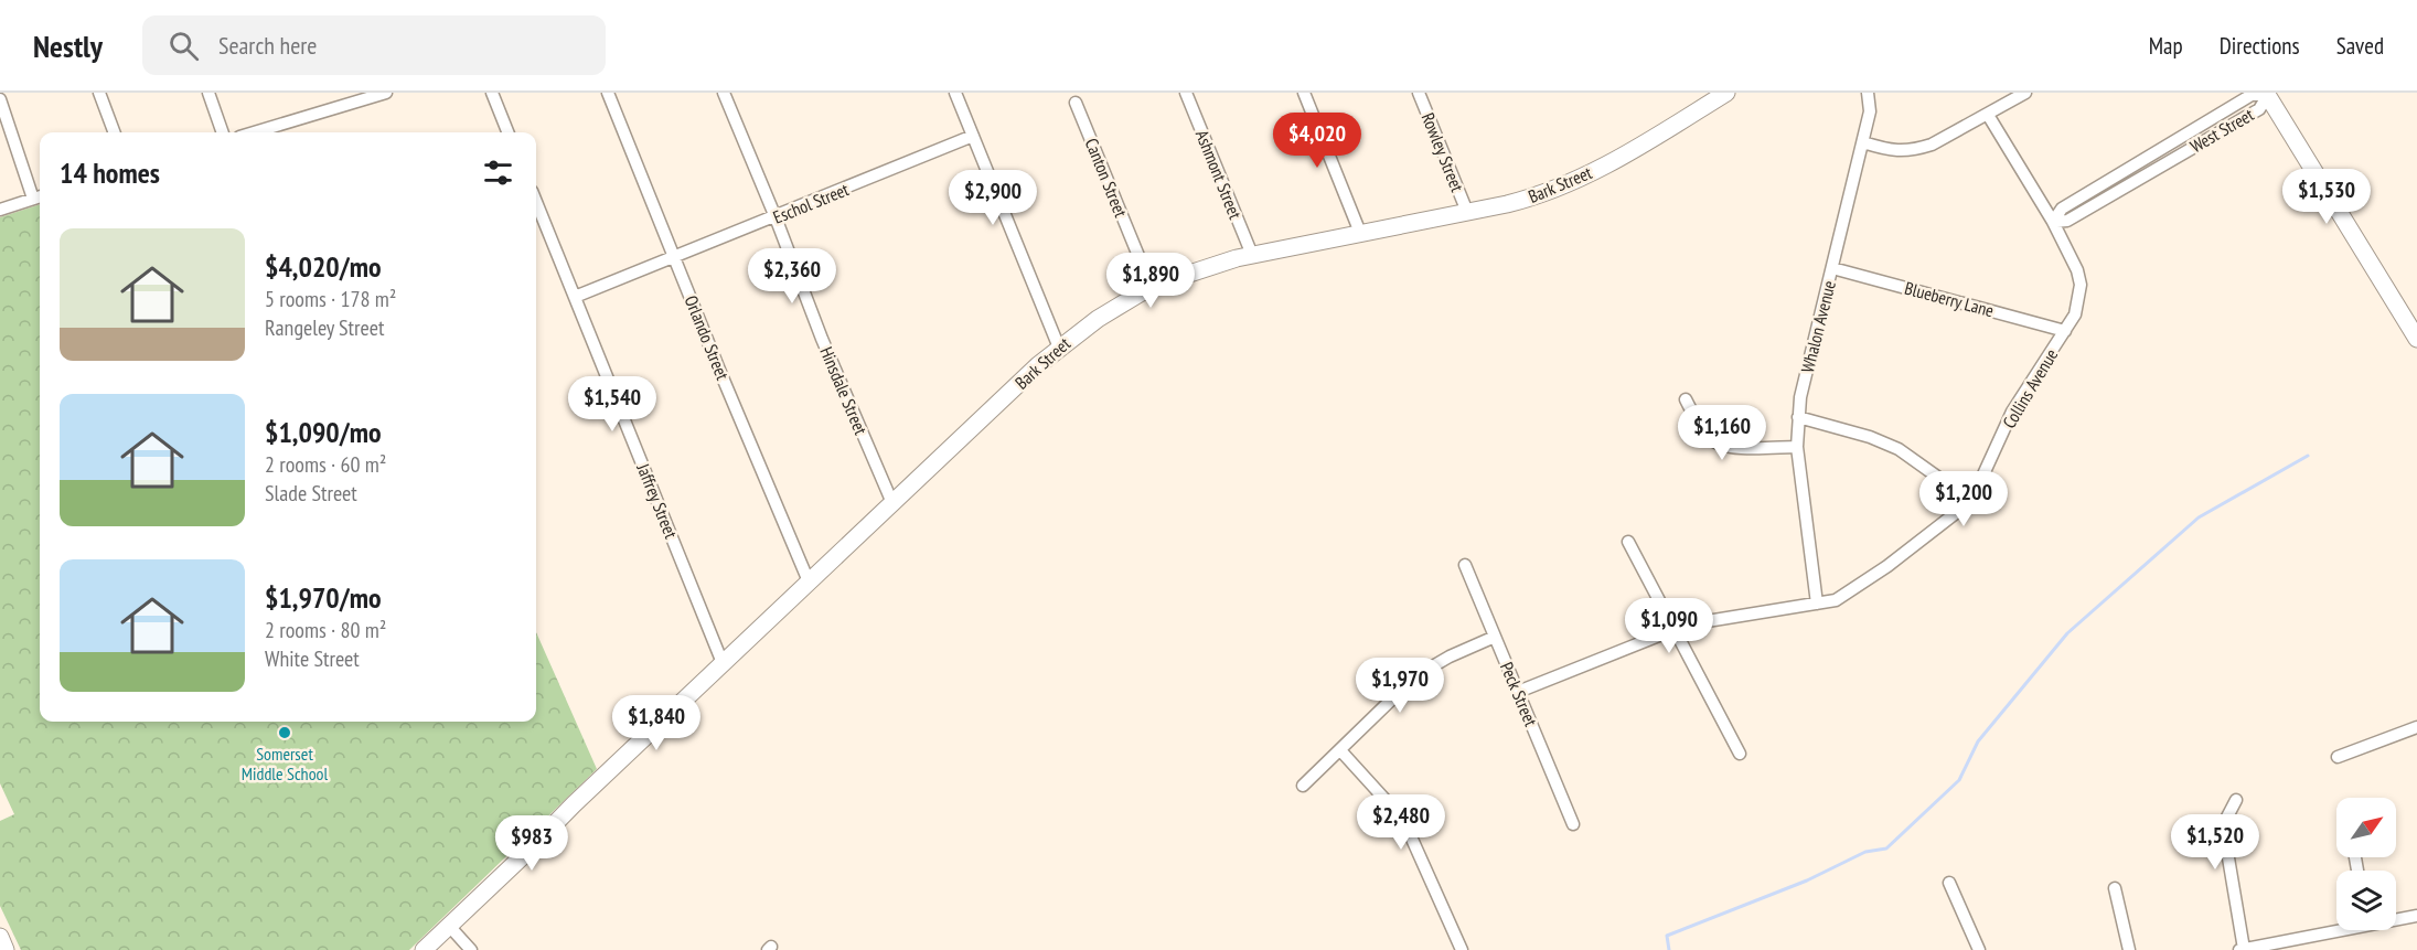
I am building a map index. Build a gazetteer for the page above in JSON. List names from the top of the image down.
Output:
{
  "streets": {
    "main road": ["Bark Street"],
    "street": [
      "West Street",
      "Rowley Street",
      "Ashmont Street",
      "Canton Street",
      "Eschol Street",
      "Blueberry Lane",
      "Whalon Avenue",
      "Orlando Street",
      "Collins Avenue",
      "Hinsdale Street",
      "Jaffrey Street",
      "Peck Street"
    ]
  },
  "crossings": [
    ["West Street", "Collins Avenue"],
    ["Rowley Street", "Bark Street"],
    ["Ashmont Street", "Bark Street"],
    ["Canton Street", "Bark Street"],
    ["Bark Street", "Orlando Street"],
    ["Bark Street", "Hinsdale Street"],
    ["Bark Street", "Jaffrey Street"],
    ["Eschol Street", "Orlando Street"],
    ["Eschol Street", "Hinsdale Street"],
    ["Eschol Street", "Jaffrey Street"],
    ["Blueberry Lane", "Whalon Avenue"],
    ["Blueberry Lane", "Collins Avenue"],
    ["Whalon Avenue", "Collins Avenue"],
    ["Collins Avenue", "Peck Street"]
  ],
  "places": ["Somerset Middle School"],
  "north": "top right",
  "page": {
    "header": "Nestly",
    "search": "Search here",
    "nav": ["Map", "Directions", "Saved"],
    "price": [
      "$4,020",
      "$1,530",
      "$2,900",
      "$2,360",
      "$1,890",
      "$1,540",
      "$1,160",
      "$1,200",
      "$1,090",
      "$1,970",
      "$1,840",
      "$2,480",
      "$1,520",
      "$983"
    ],
    "heading": "14 homes",
    "list": [
      {
        "name": "$4,020/mo",
        "note": "5 rooms · 178 m² · Rangeley Street"
      },
      {
        "name": "$1,090/mo",
        "note": "2 rooms · 60 m² · Slade Street"
      },
      {
        "name": "$1,970/mo",
        "note": "2 rooms · 80 m² · White Street"
      }
    ]
  }
}
